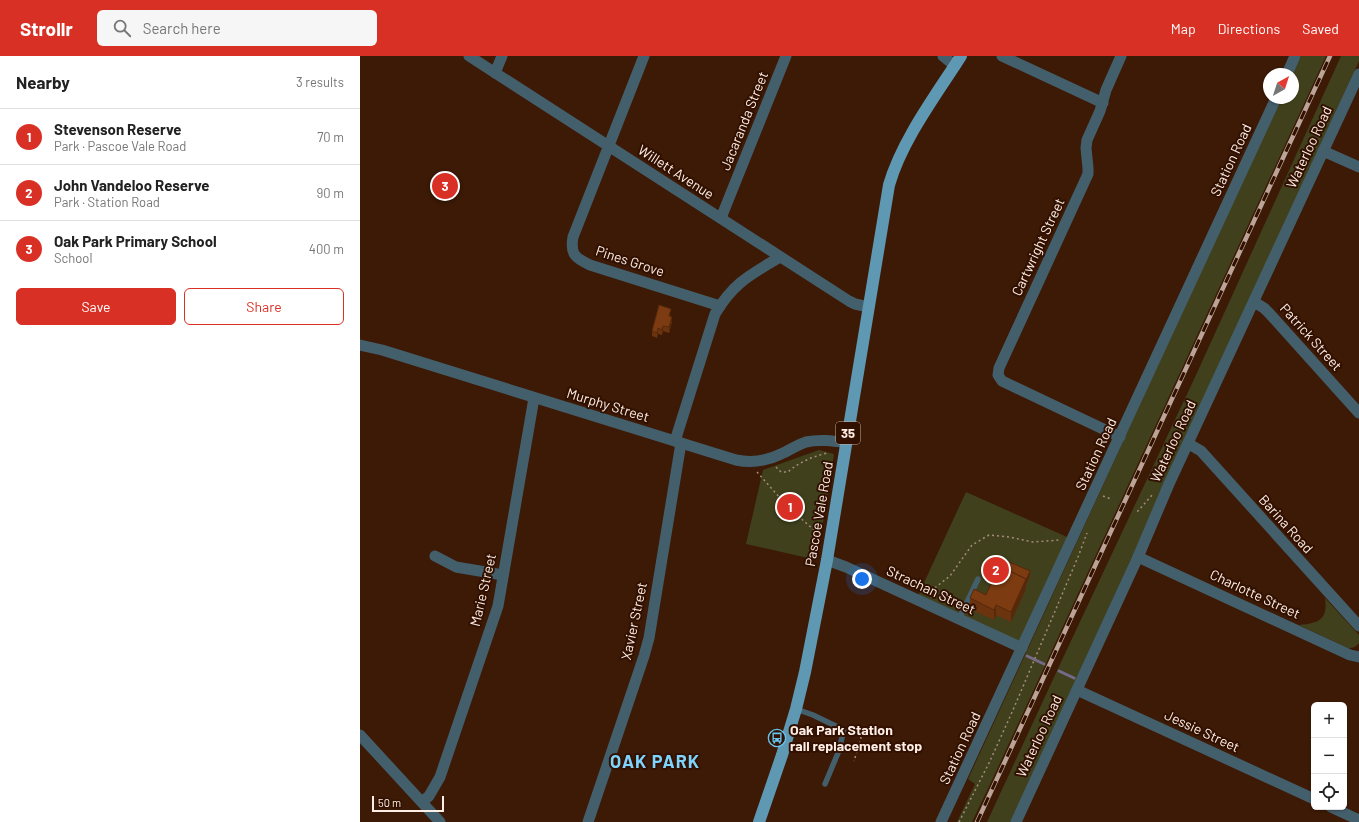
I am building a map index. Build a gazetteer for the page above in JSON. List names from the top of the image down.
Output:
{
  "streets": {
    "main road": ["35", "Pascoe Vale Road"],
    "street": [
      "Jacaranda Street",
      "Waterloo Road",
      "Station Road",
      "Willett Avenue",
      "Cartwright Street",
      "Pines Grove",
      "Patrick Street",
      "Murphy Street",
      "Barina Road",
      "Marie Street",
      "Strachan Street",
      "Charlotte Street",
      "Xavier Street",
      "Jessie Street"
    ]
  },
  "crossings": [
    ["Jacaranda Street", "Willett Avenue"],
    ["Waterloo Road", "Patrick Street"],
    ["Waterloo Road", "Barina Road"],
    ["Waterloo Road", "Charlotte Street"],
    ["Waterloo Road", "Jessie Street"],
    ["Station Road", "Cartwright Street"],
    ["Station Road", "Strachan Street"],
    ["Willett Avenue", "Pines Grove"],
    ["Willett Avenue", "Pascoe Vale Road"],
    ["Willett Avenue", "Xavier Street"],
    ["Pines Grove", "Xavier Street"],
    ["Murphy Street", "Pascoe Vale Road"],
    ["Murphy Street", "Marie Street"],
    ["Murphy Street", "Xavier Street"],
    ["Pascoe Vale Road", "Strachan Street"]
  ],
  "districts": ["OAK PARK"],
  "places": {
    "bus stop": ["Oak Park Station rail replacement stop"]
  },
  "scale_bar": "50 m",
  "north": "top right",
  "page": {
    "header": "Strollr",
    "search": "Search here",
    "nav": ["Map", "Directions", "Saved"],
    "heading": ["Nearby", "3 results"],
    "list": [
      {
        "mark": "1",
        "name": "Stevenson Reserve",
        "note": "Park · Pascoe Vale Road",
        "value": "70 m"
      },
      {
        "mark": "2",
        "name": "John Vandeloo Reserve",
        "note": "Park · Station Road",
        "value": "90 m"
      },
      {
        "mark": "3",
        "name": "Oak Park Primary School",
        "note": "School",
        "value": "400 m"
      }
    ],
    "pins": ["3", "1", "2"],
    "buttons": ["Save", "Share"],
    "map_buttons": ["+", "−"],
    "scale": "50 m"
  }
}
